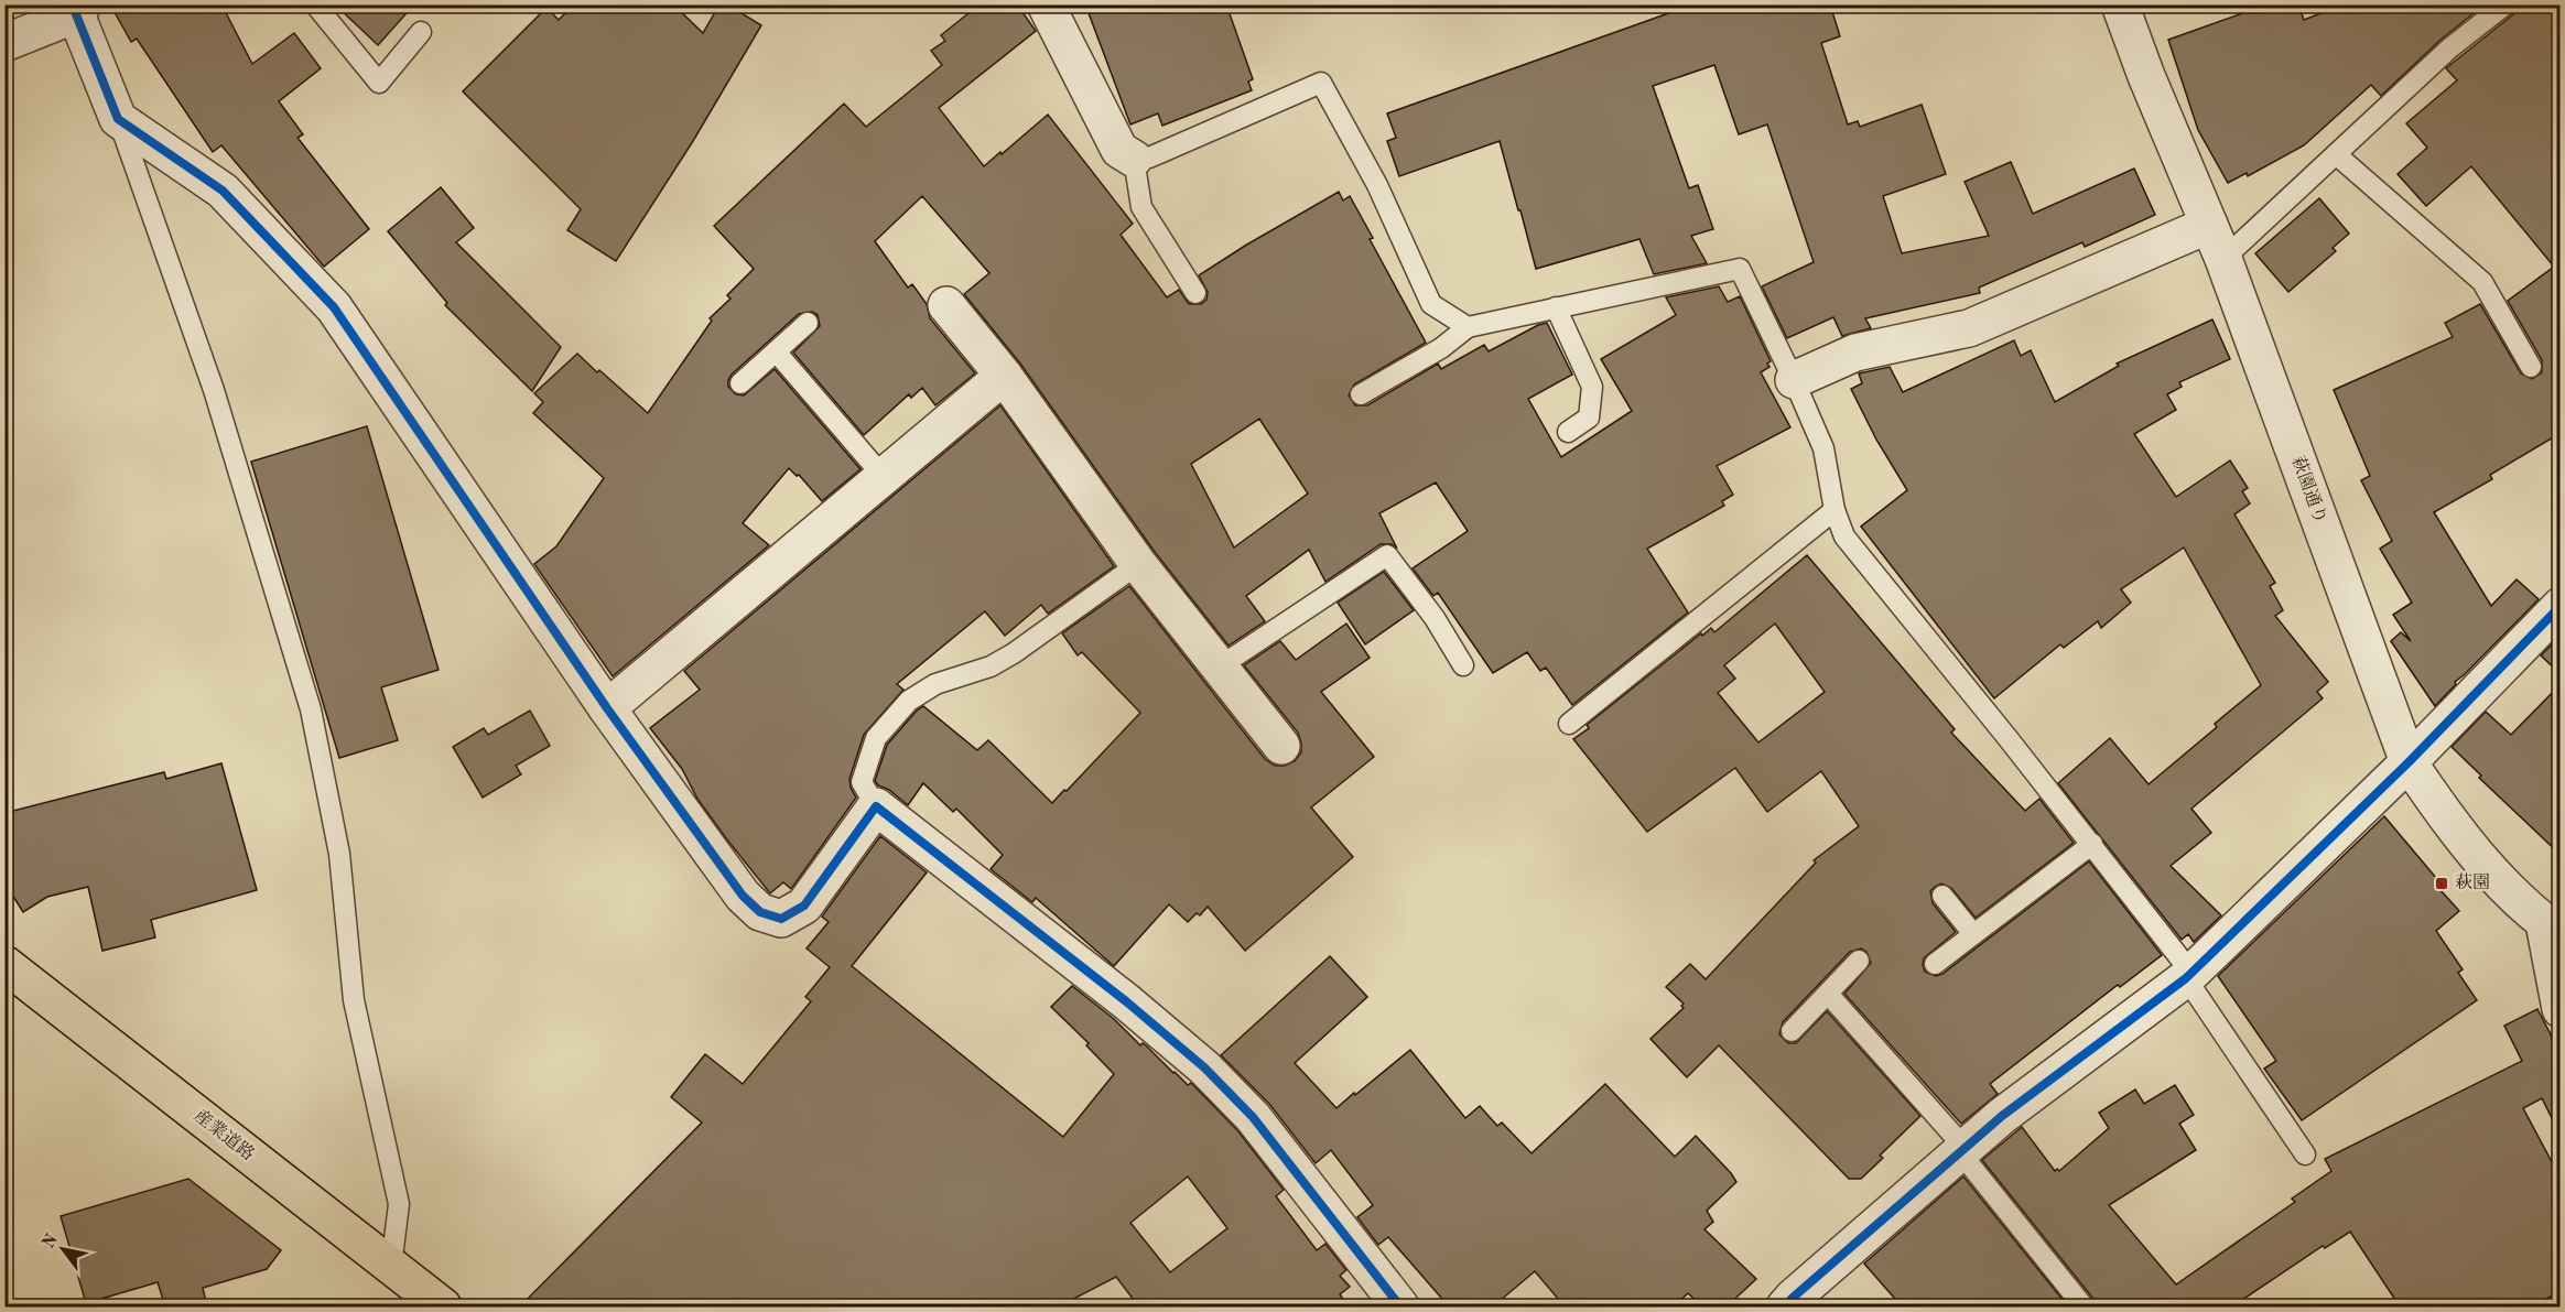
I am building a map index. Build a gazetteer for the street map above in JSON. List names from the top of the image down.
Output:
{
  "streets": {
    "main road": ["産業道路"],
    "street": ["萩園通り"]
  },
  "places": {
    "transit": ["萩園"]
  },
  "north": "top left"
}
